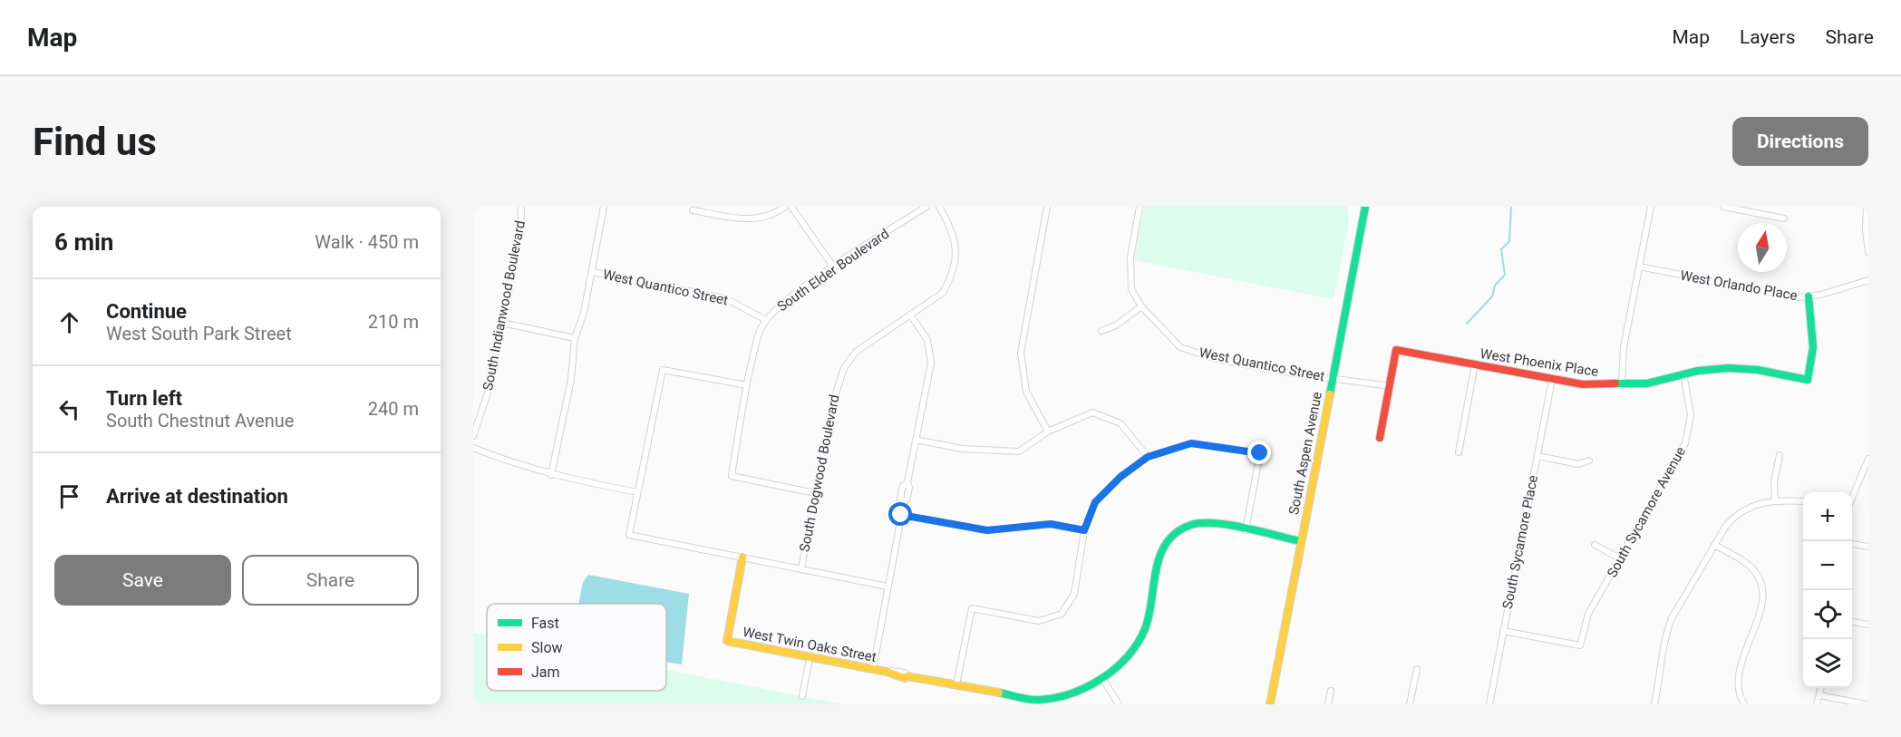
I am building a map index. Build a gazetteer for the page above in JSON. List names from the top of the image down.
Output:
{
  "streets": {
    "street": [
      "South Elder Boulevard",
      "West Orlando Place",
      "West Quantico Street",
      "South Indianwood Boulevard",
      "West Phoenix Place",
      "South Aspen Avenue",
      "South Dogwood Boulevard",
      "South Sycamore Avenue",
      "South Sycamore Place",
      "West Twin Oaks Street"
    ]
  },
  "crossings": [
    ["South Elder Boulevard", "West Quantico Street"],
    ["South Elder Boulevard", "South Dogwood Boulevard"],
    ["West Orlando Place", "West Phoenix Place"],
    ["West Quantico Street", "West Phoenix Place"],
    ["West Quantico Street", "South Aspen Avenue"],
    ["West Phoenix Place", "South Sycamore Avenue"],
    ["West Phoenix Place", "South Sycamore Place"],
    ["South Aspen Avenue", "West Twin Oaks Street"],
    ["South Sycamore Avenue", "South Sycamore Place"]
  ],
  "legend": ["Fast", "Slow", "Jam"],
  "north": "top",
  "page": {
    "header": "Map",
    "nav": ["Map", "Layers", "Share"],
    "buttons": [
      "Directions",
      ["Save", "Share"]
    ],
    "title": "Find us",
    "heading": ["6 min", "Walk · 450 m"],
    "list": [
      ["Continue", "West South Park Street", "210 m"],
      ["Turn left", "South Chestnut Avenue", "240 m"],
      "Arrive at destination"
    ],
    "map_buttons": ["+", "−"]
  }
}
